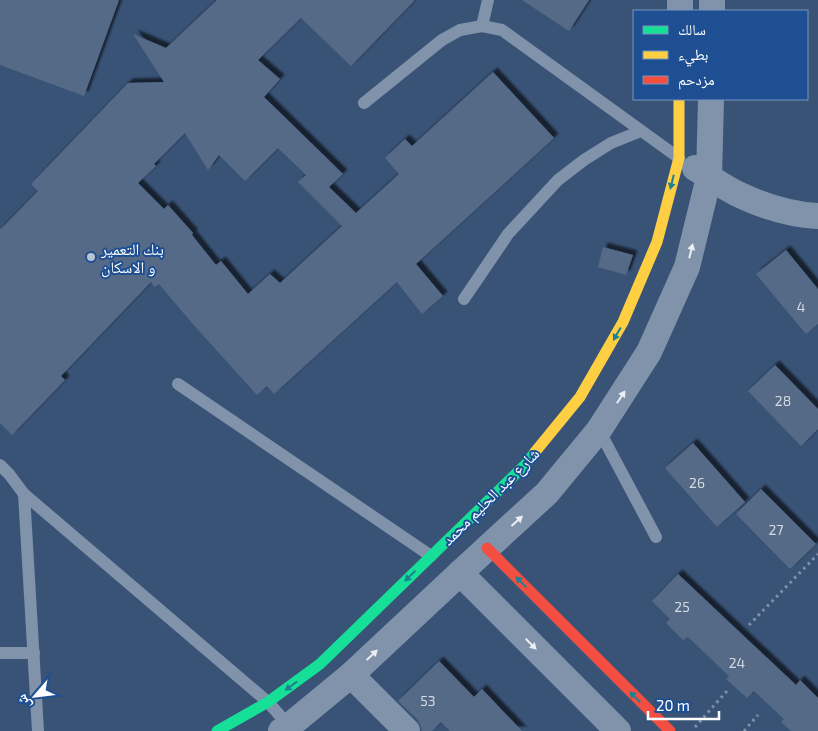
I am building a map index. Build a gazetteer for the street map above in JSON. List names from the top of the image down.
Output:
{
  "streets": {
    "street": ["شارع عبد الحليم محمد"]
  },
  "places": ["بنك التعمير و الاسكان"],
  "house_numbers": [
    "4",
    "28",
    "26",
    "27",
    "25",
    "24",
    "53"
  ],
  "legend": ["سالك", "بطيء", "مزدحم"],
  "scale_bar": "20 m",
  "north": "bottom left"
}
